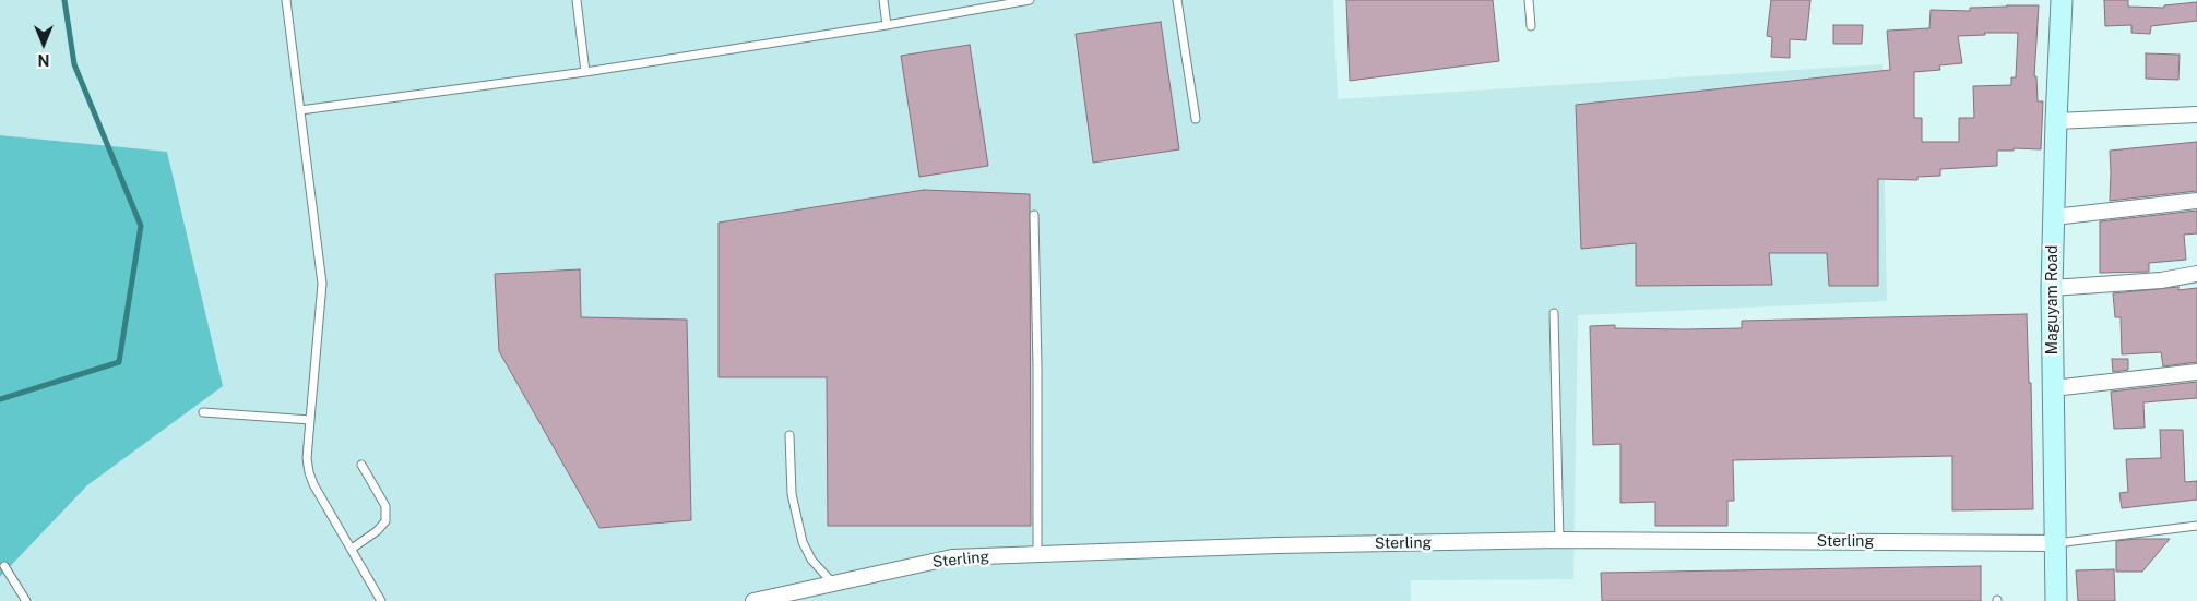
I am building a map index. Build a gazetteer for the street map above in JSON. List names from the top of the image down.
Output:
{
  "streets": {
    "main road": ["Maguyam Road"],
    "street": ["Sterling"]
  },
  "crossings": [
    ["Maguyam Road", "Sterling"]
  ],
  "north": "bottom"
}
